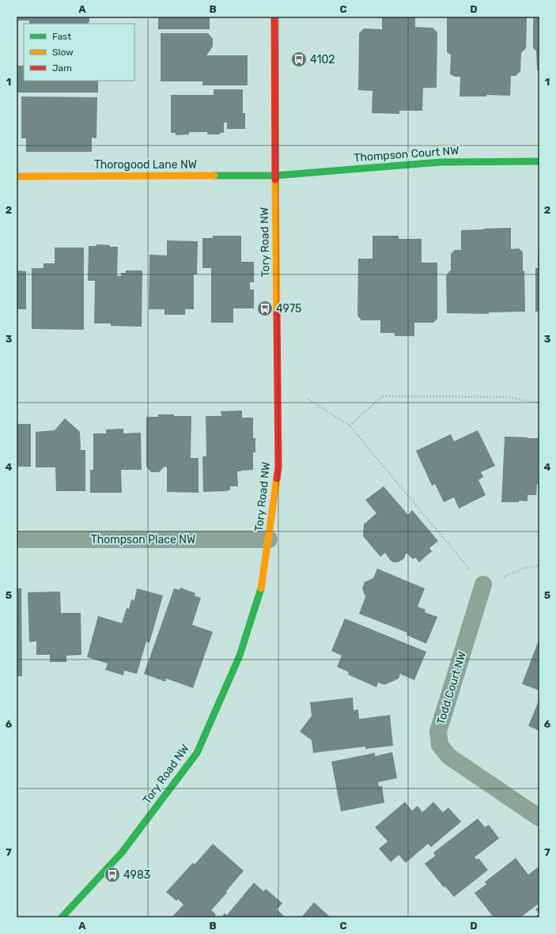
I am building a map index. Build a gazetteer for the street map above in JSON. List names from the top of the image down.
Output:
{
  "streets": {
    "street": [
      "Thompson Court NW",
      "Thorogood Lane NW",
      "Tory Road NW",
      "Thompson Place NW",
      "Todd Court NW"
    ]
  },
  "crossings": [
    ["Thompson Court NW", "Thorogood Lane NW"],
    ["Thompson Court NW", "Tory Road NW"],
    ["Thorogood Lane NW", "Tory Road NW"],
    ["Tory Road NW", "Thompson Place NW"]
  ],
  "places": {
    "bus stop": ["4102", "4975", "4983"]
  },
  "legend": ["Fast", "Slow", "Jam"],
  "grid": {
    "columns": [
      "A",
      "B",
      "C",
      "D"
    ],
    "rows": [
      "1",
      "2",
      "3",
      "4",
      "5",
      "6",
      "7"
    ]
  }
}
